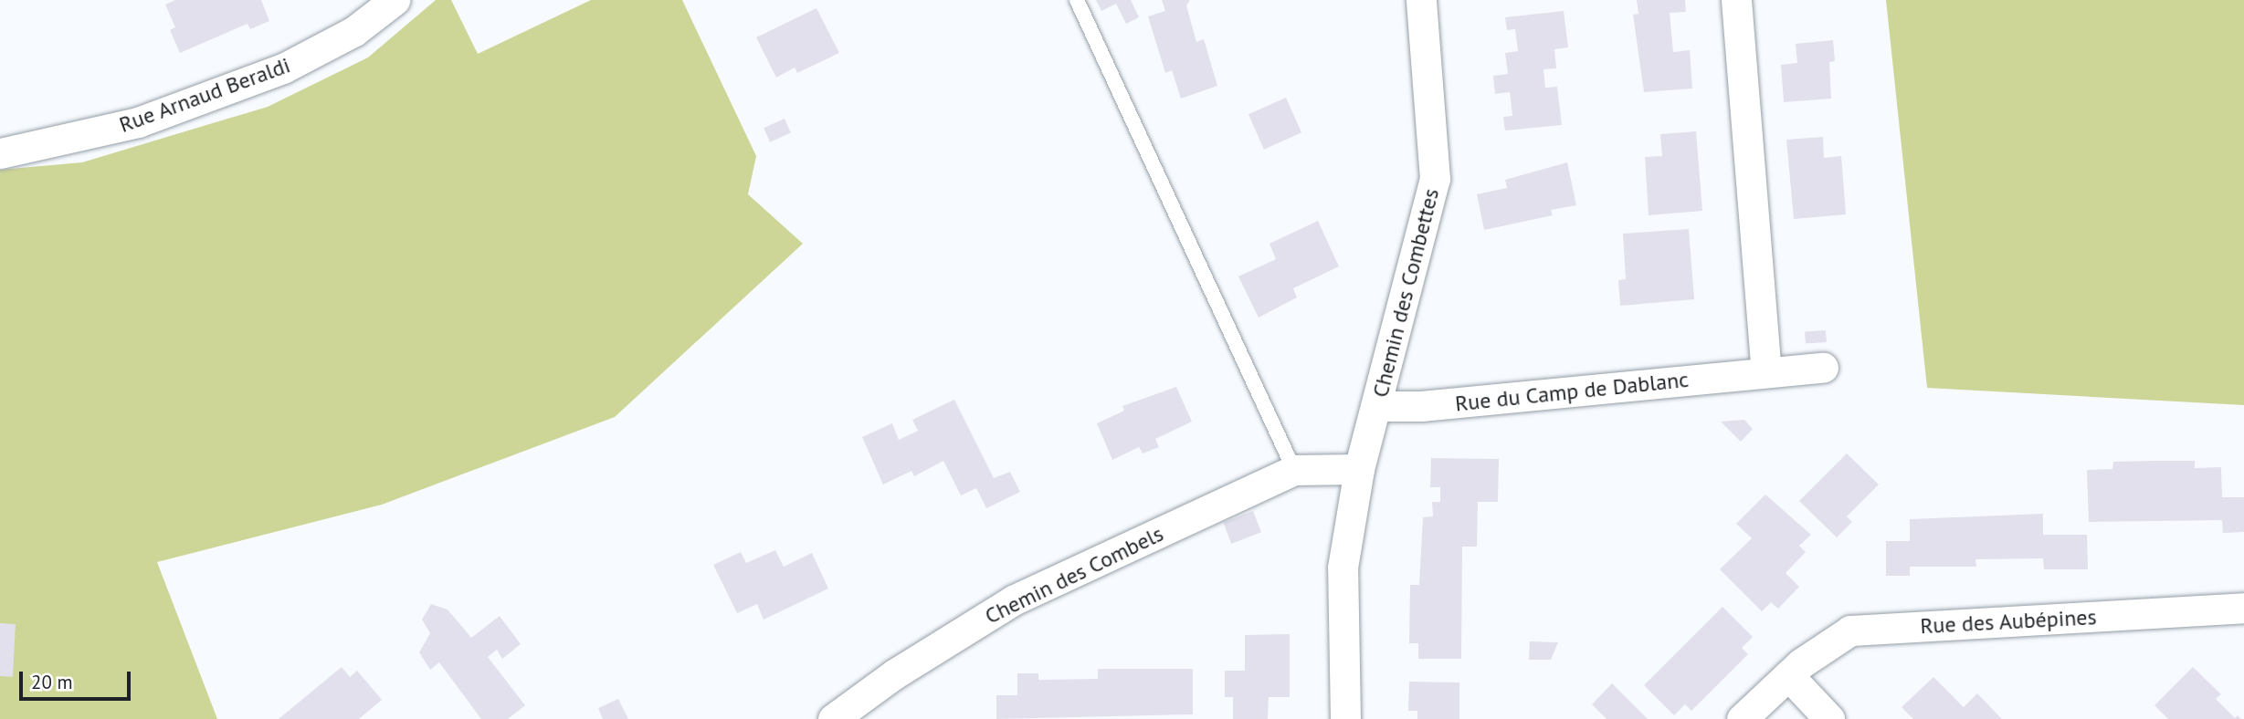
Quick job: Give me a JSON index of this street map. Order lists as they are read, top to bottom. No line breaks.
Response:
{"streets":{"street":["Rue Arnaud Beraldi","Chemin des Combettes","Rue du Camp de Dablanc","Chemin des Combels","Rue des Aubépines"]},"crossings":[["Chemin des Combettes","Rue du Camp de Dablanc"],["Chemin des Combettes","Chemin des Combels"]],"scale_bar":"20 m"}
